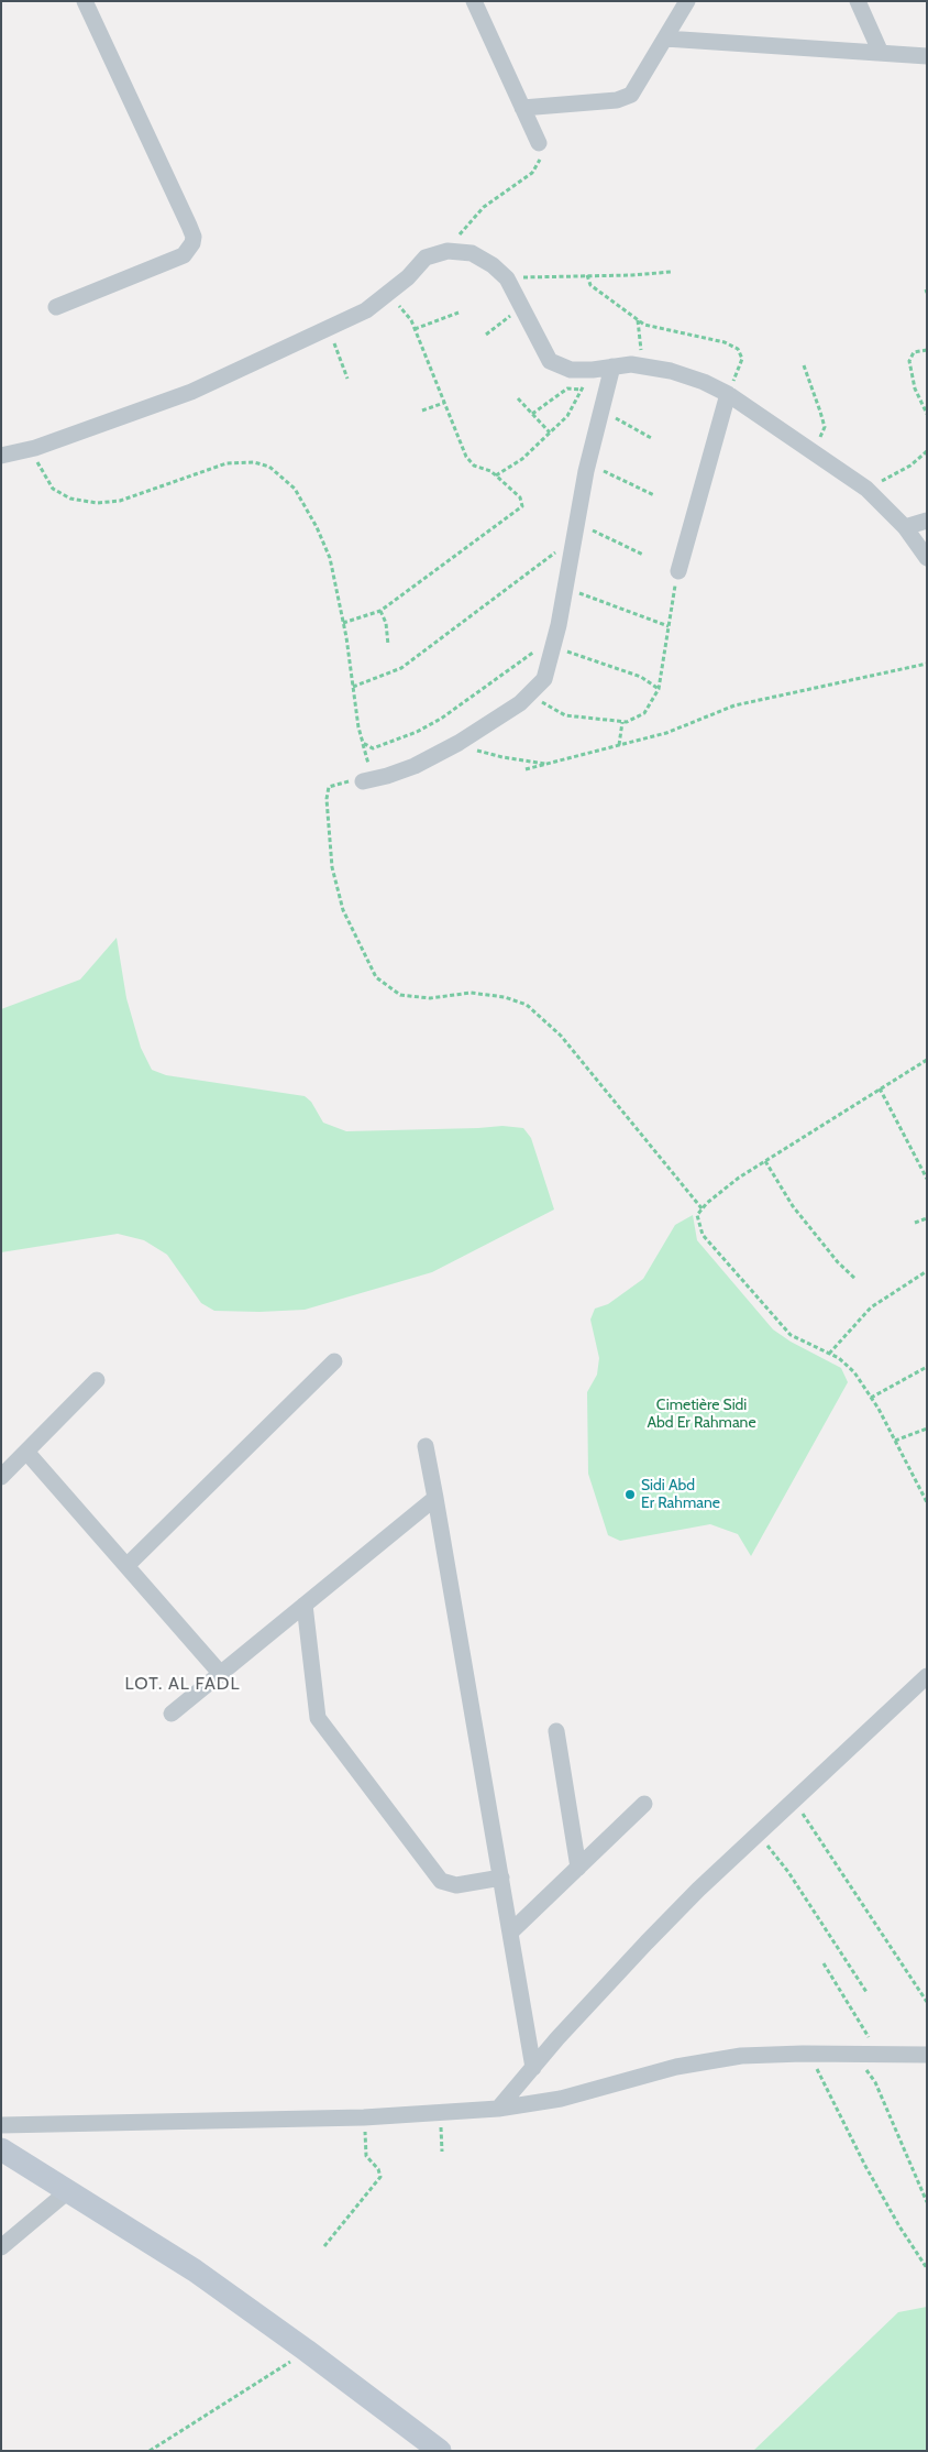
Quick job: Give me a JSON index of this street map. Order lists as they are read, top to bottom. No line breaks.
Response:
{"districts":["LOT. AL FADL"],"parks":["Cimetière Sidi Abd Er Rahmane"],"places":["Sidi Abd Er Rahmane"]}
